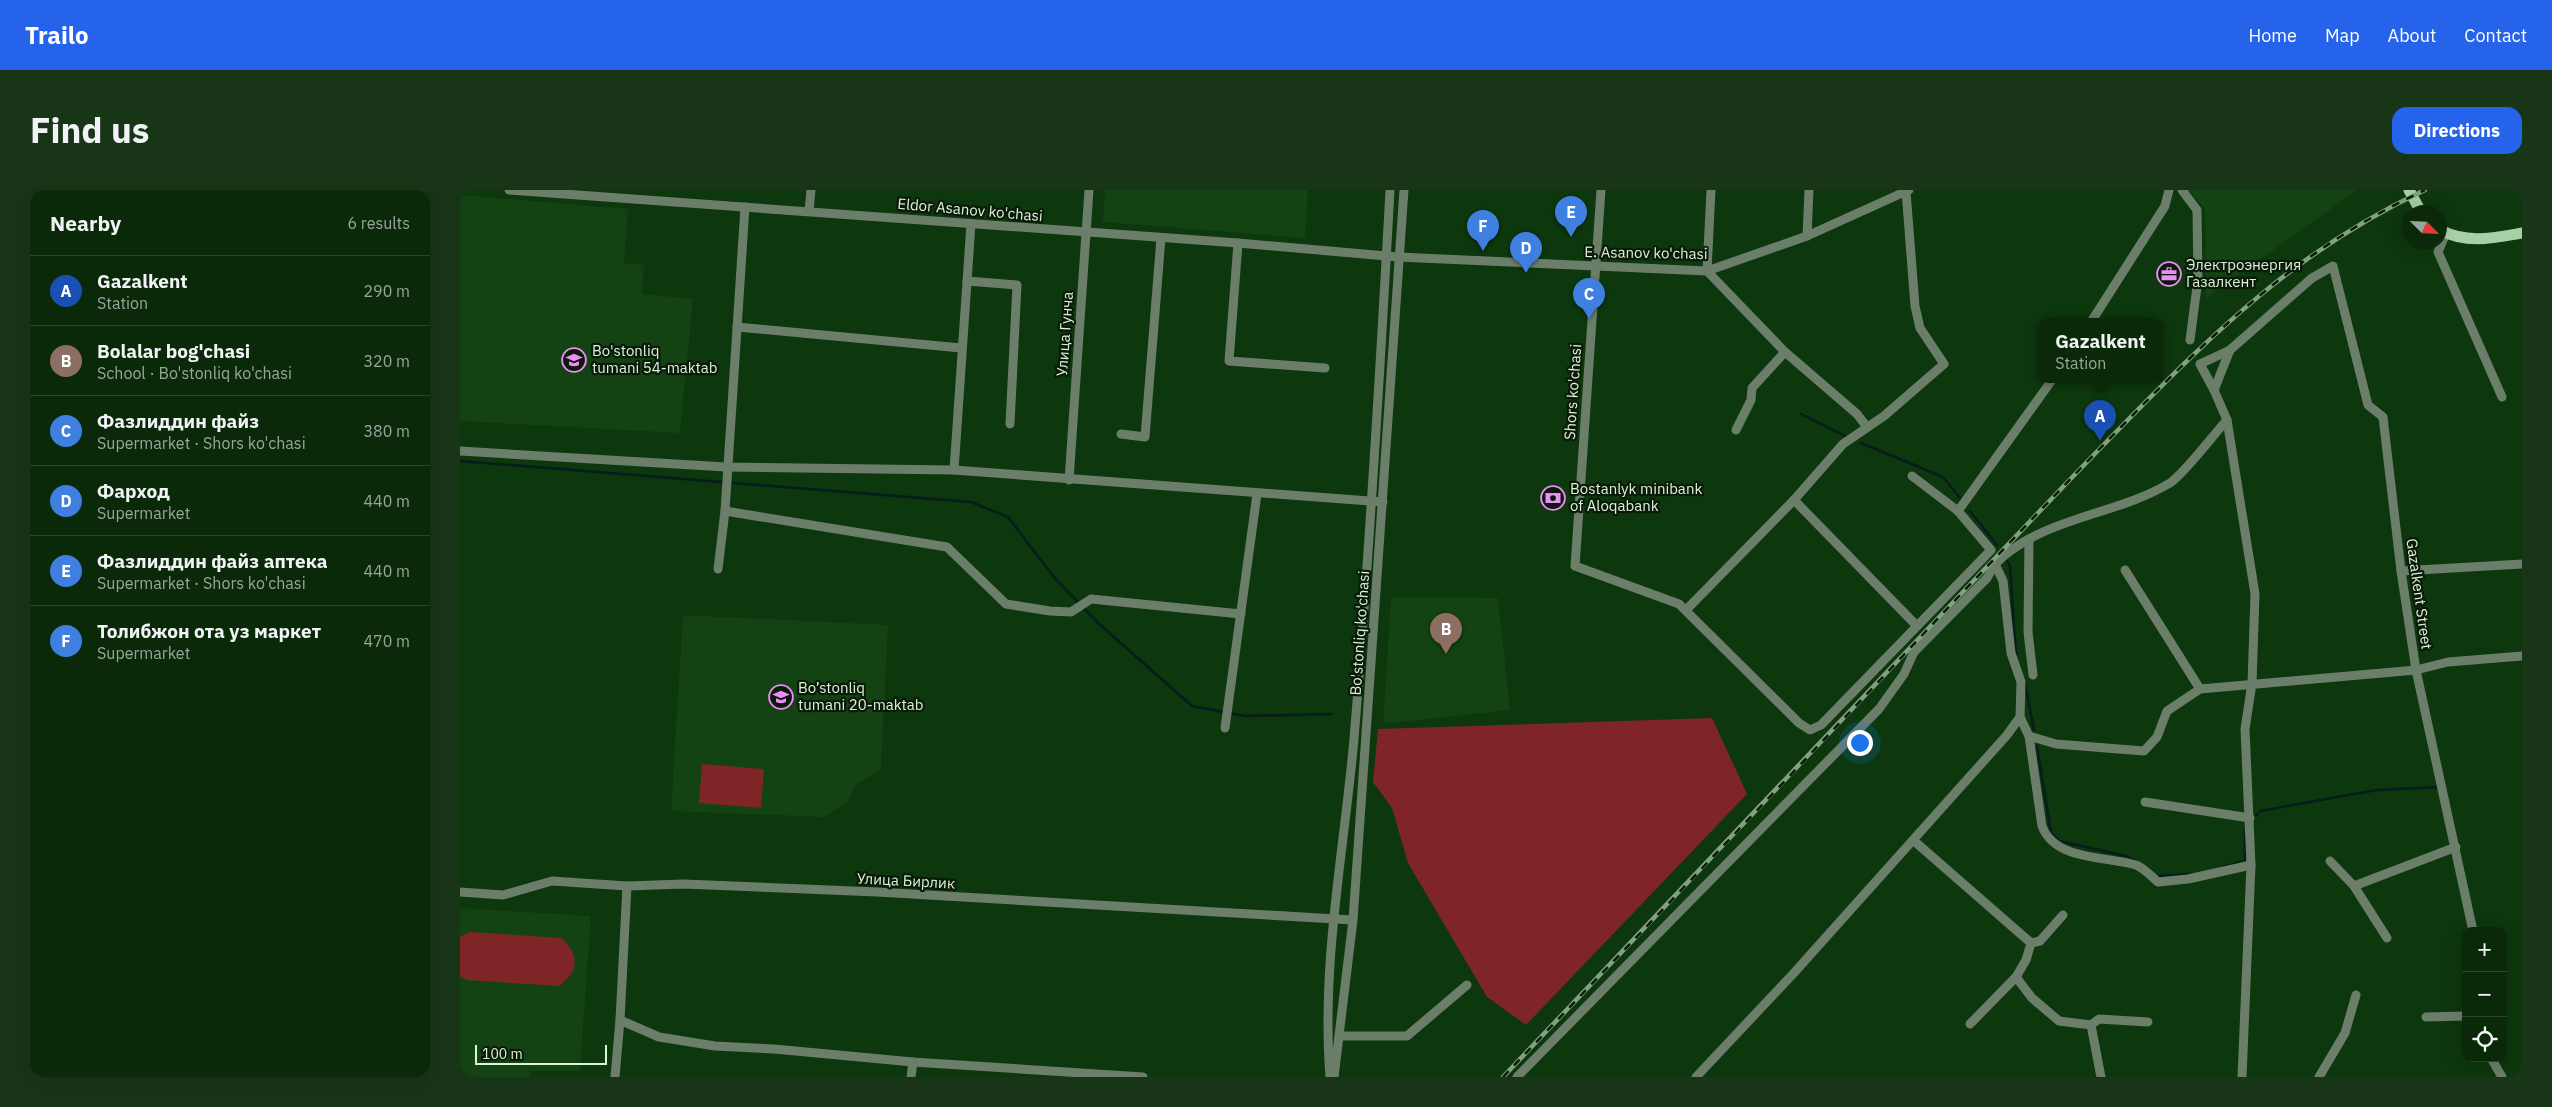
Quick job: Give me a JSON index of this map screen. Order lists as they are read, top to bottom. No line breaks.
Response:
{"streets":{"street":["Eldor Asanov ko'chasi","E. Asanov ko'chasi","Улица Гунча","Shors ko'chasi","Gazalkent Street","Bo'stonliq ko'chasi","Улица Бирлик"]},"crossings":[["Eldor Asanov ko'chasi","E. Asanov ko'chasi"],["Eldor Asanov ko'chasi","Улица Гунча"],["Eldor Asanov ko'chasi","Bo'stonliq ko'chasi"],["E. Asanov ko'chasi","Shors ko'chasi"],["E. Asanov ko'chasi","Bo'stonliq ko'chasi"],["Bo'stonliq ko'chasi","Улица Бирлик"]],"places":{"office":["Электроэнергия Газалкент"],"school or university":["Bo'stonliq tumani 54-maktab","Bo’stonliq tumani 20-maktab"],"bank":["Bostanlyk minibank of Aloqabank"]},"scale_bar":"100 m","north":"bottom right","page":{"header":"Trailo","nav":["Home","Map","About","Contact"],"title":"Find us","buttons":"Directions","heading":["Nearby","6 results"],"pins":["E","F","D","C","A","B"],"list":[{"mark":"A","name":"Gazalkent","note":"Station","value":"290 m"},{"mark":"B","name":"Bolalar bog'chasi","note":"School · Bo'stonliq ko'chasi","value":"320 m"},{"mark":"C","name":"Фазлиддин файз","note":"Supermarket · Shors ko'chasi","value":"380 m"},{"mark":"D","name":"Фарход","note":"Supermarket","value":"440 m"},{"mark":"E","name":"Фазлиддин файз аптека","note":"Supermarket · Shors ko'chasi","value":"440 m"},{"mark":"F","name":"Толибжон ота уз маркет","note":"Supermarket","value":"470 m"}],"popup":["Gazalkent","Station"],"map_buttons":["+","−"],"scale":"100 m"}}
